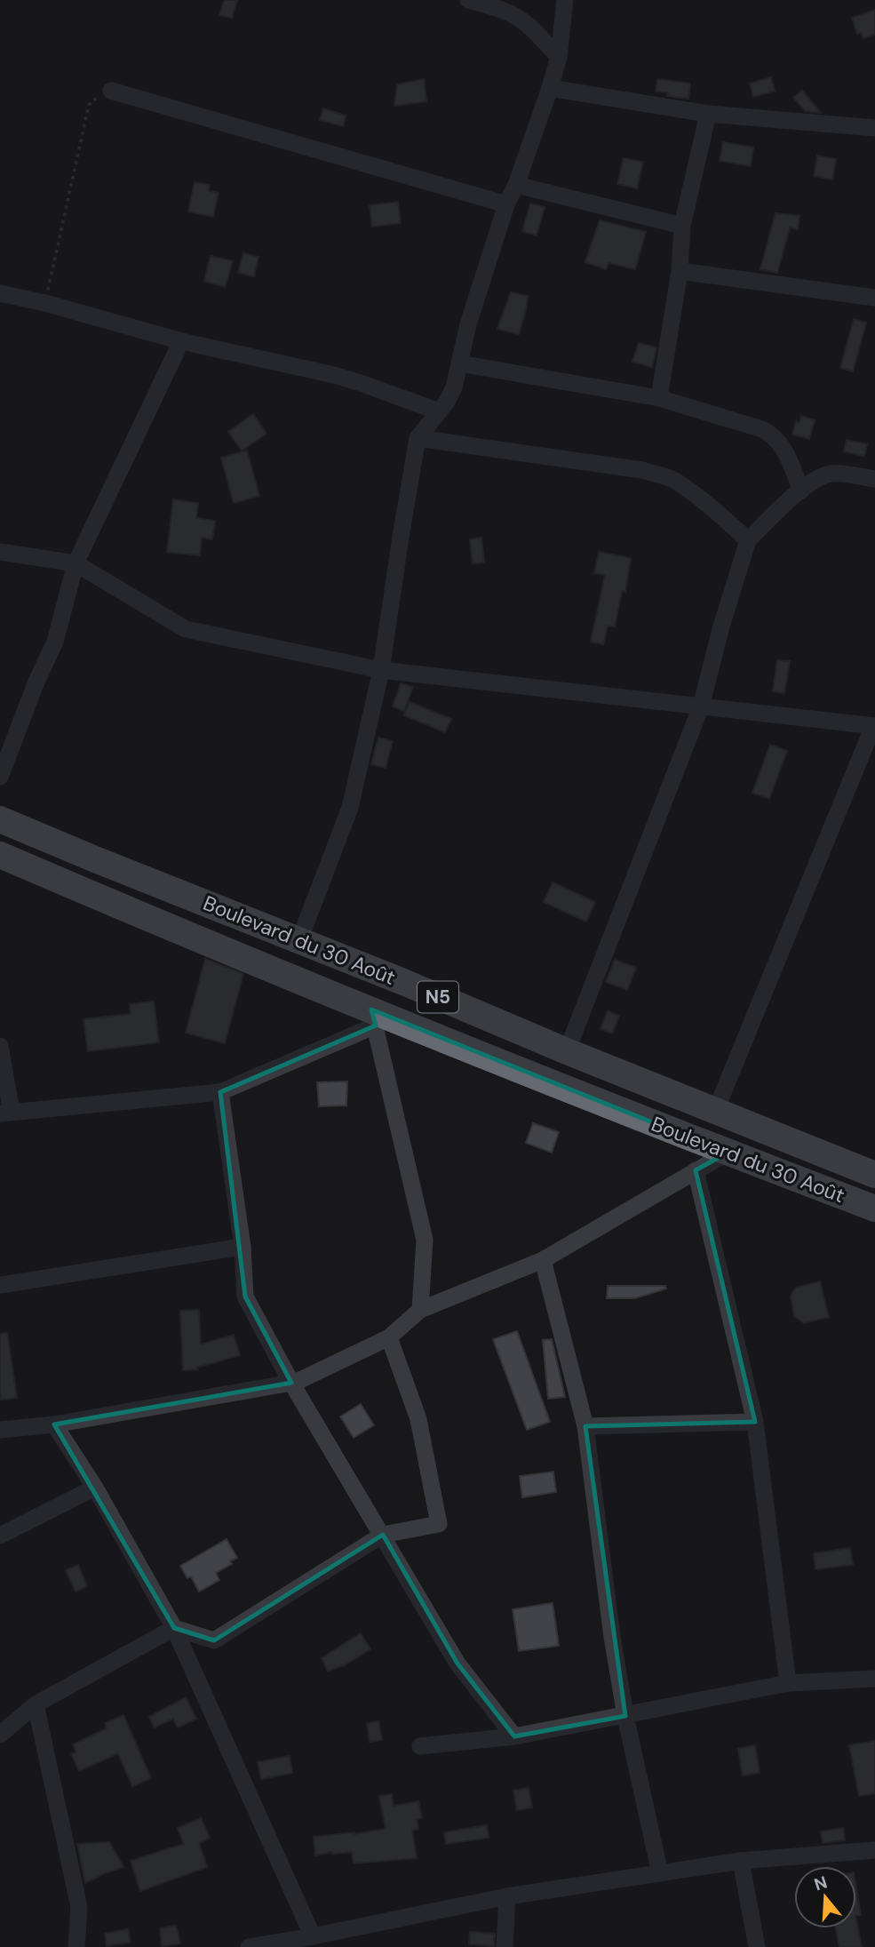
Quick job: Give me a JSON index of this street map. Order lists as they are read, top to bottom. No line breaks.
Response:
{"streets":{"highway":["Boulevard du 30 Août","N5"]},"north":"top"}
